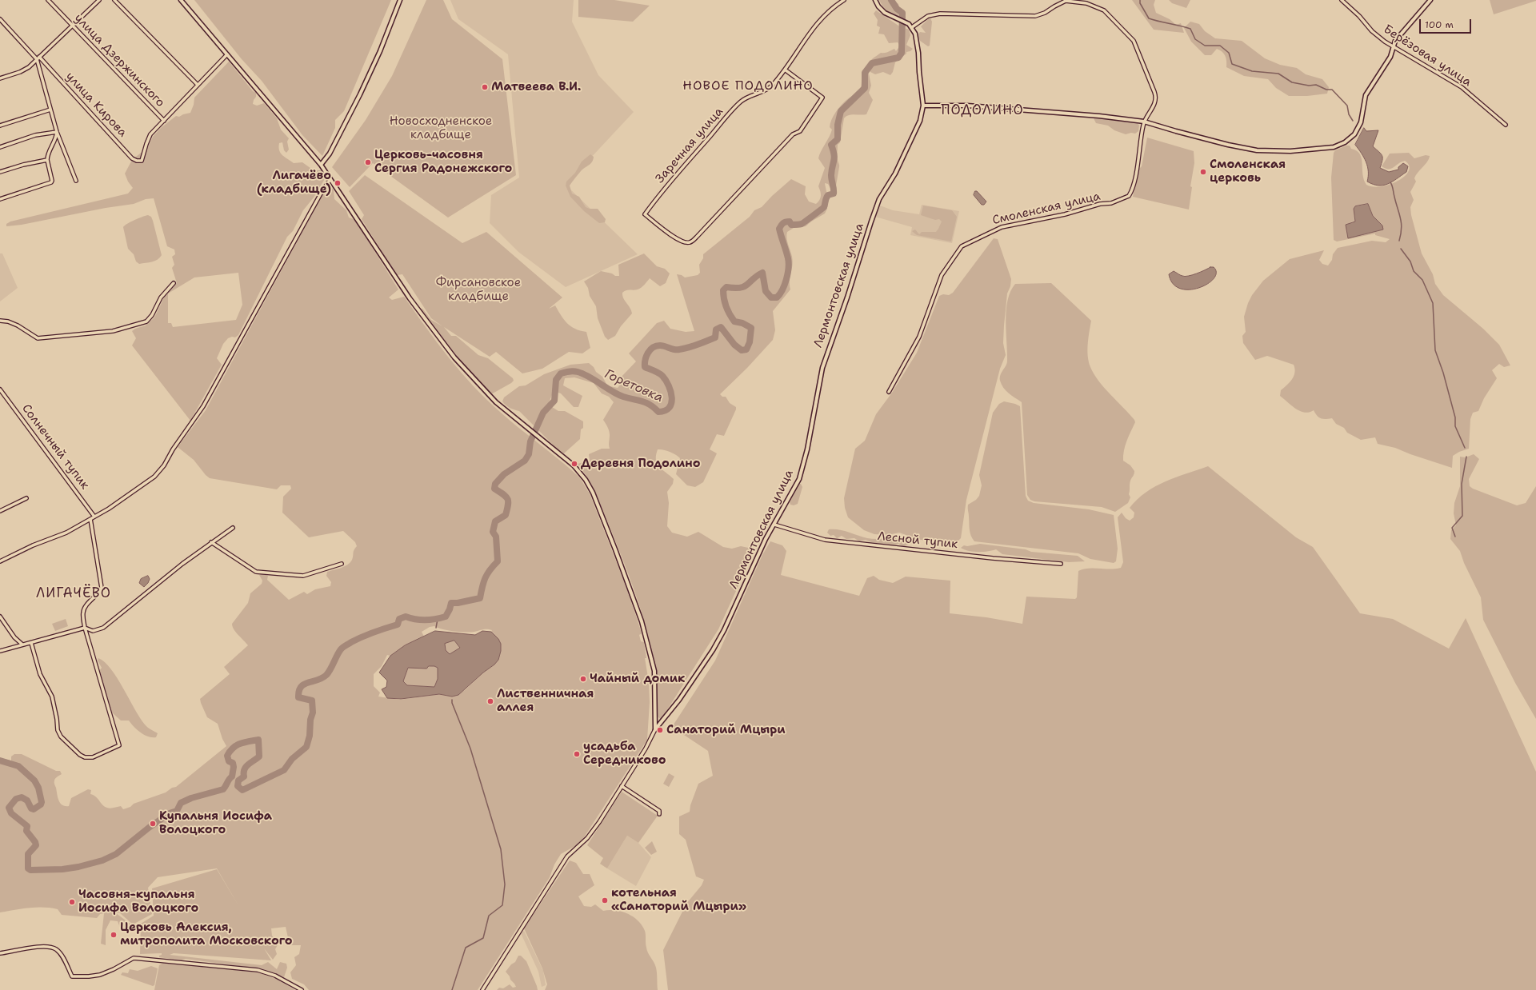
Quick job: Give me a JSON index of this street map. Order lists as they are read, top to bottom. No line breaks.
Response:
{"streets":{"street":["Берёзовая улица","улица Дзержинского","улица Кирова","Заречная улица","Смоленская улица","Лермонтовская улица","Солнечный тупик","Лесной тупик"]},"crossings":[["улица Дзержинского","улица Кирова"],["Лермонтовская улица","Лесной тупик"]],"districts":["НОВОЕ ПОДОЛИНО","ПОДОЛИНО","ЛИГАЧЁВО"],"water":["Горетовка"],"parks":["Новосходненское кладбище","Фирсановское кладбище"],"places":["Матвеева В.И.","Церковь-часовня Сергия Радонежского","Смоленская церковь","Лигачёво (кладбище)","Деревня Подолино","Чайный домик","Лиственничная аллея","Санаторий Мцыри","усадьба Середниково","Купальня Иосифа Волоцкого","котельная «Санаторий Мцыри»","Часовня-купальня Иосифа Волоцкого","Церковь Алексия, митрополита Московского"],"scale_bar":"100 m"}
